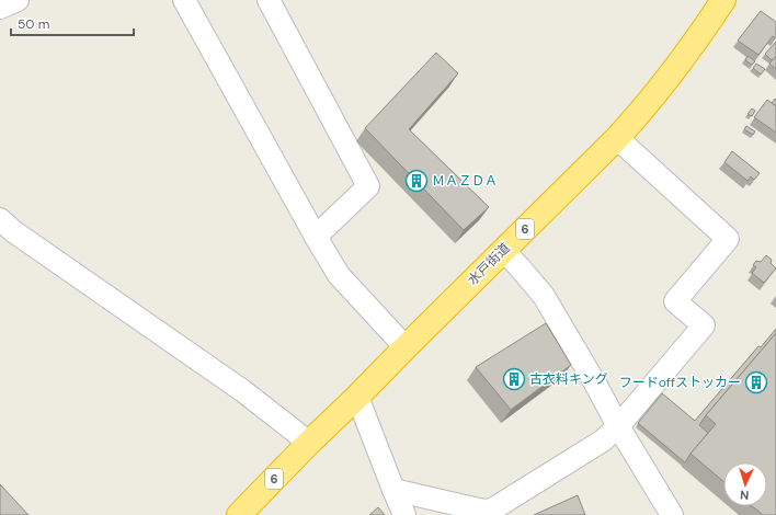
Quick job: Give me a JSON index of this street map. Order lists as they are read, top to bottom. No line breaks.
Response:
{"streets":{"highway":["6","水戸街道"]},"places":{"building":["ＭＡＺＤＡ","古衣料キング","フードoffストッカー"]},"scale_bar":"50 m","north":"bottom"}
